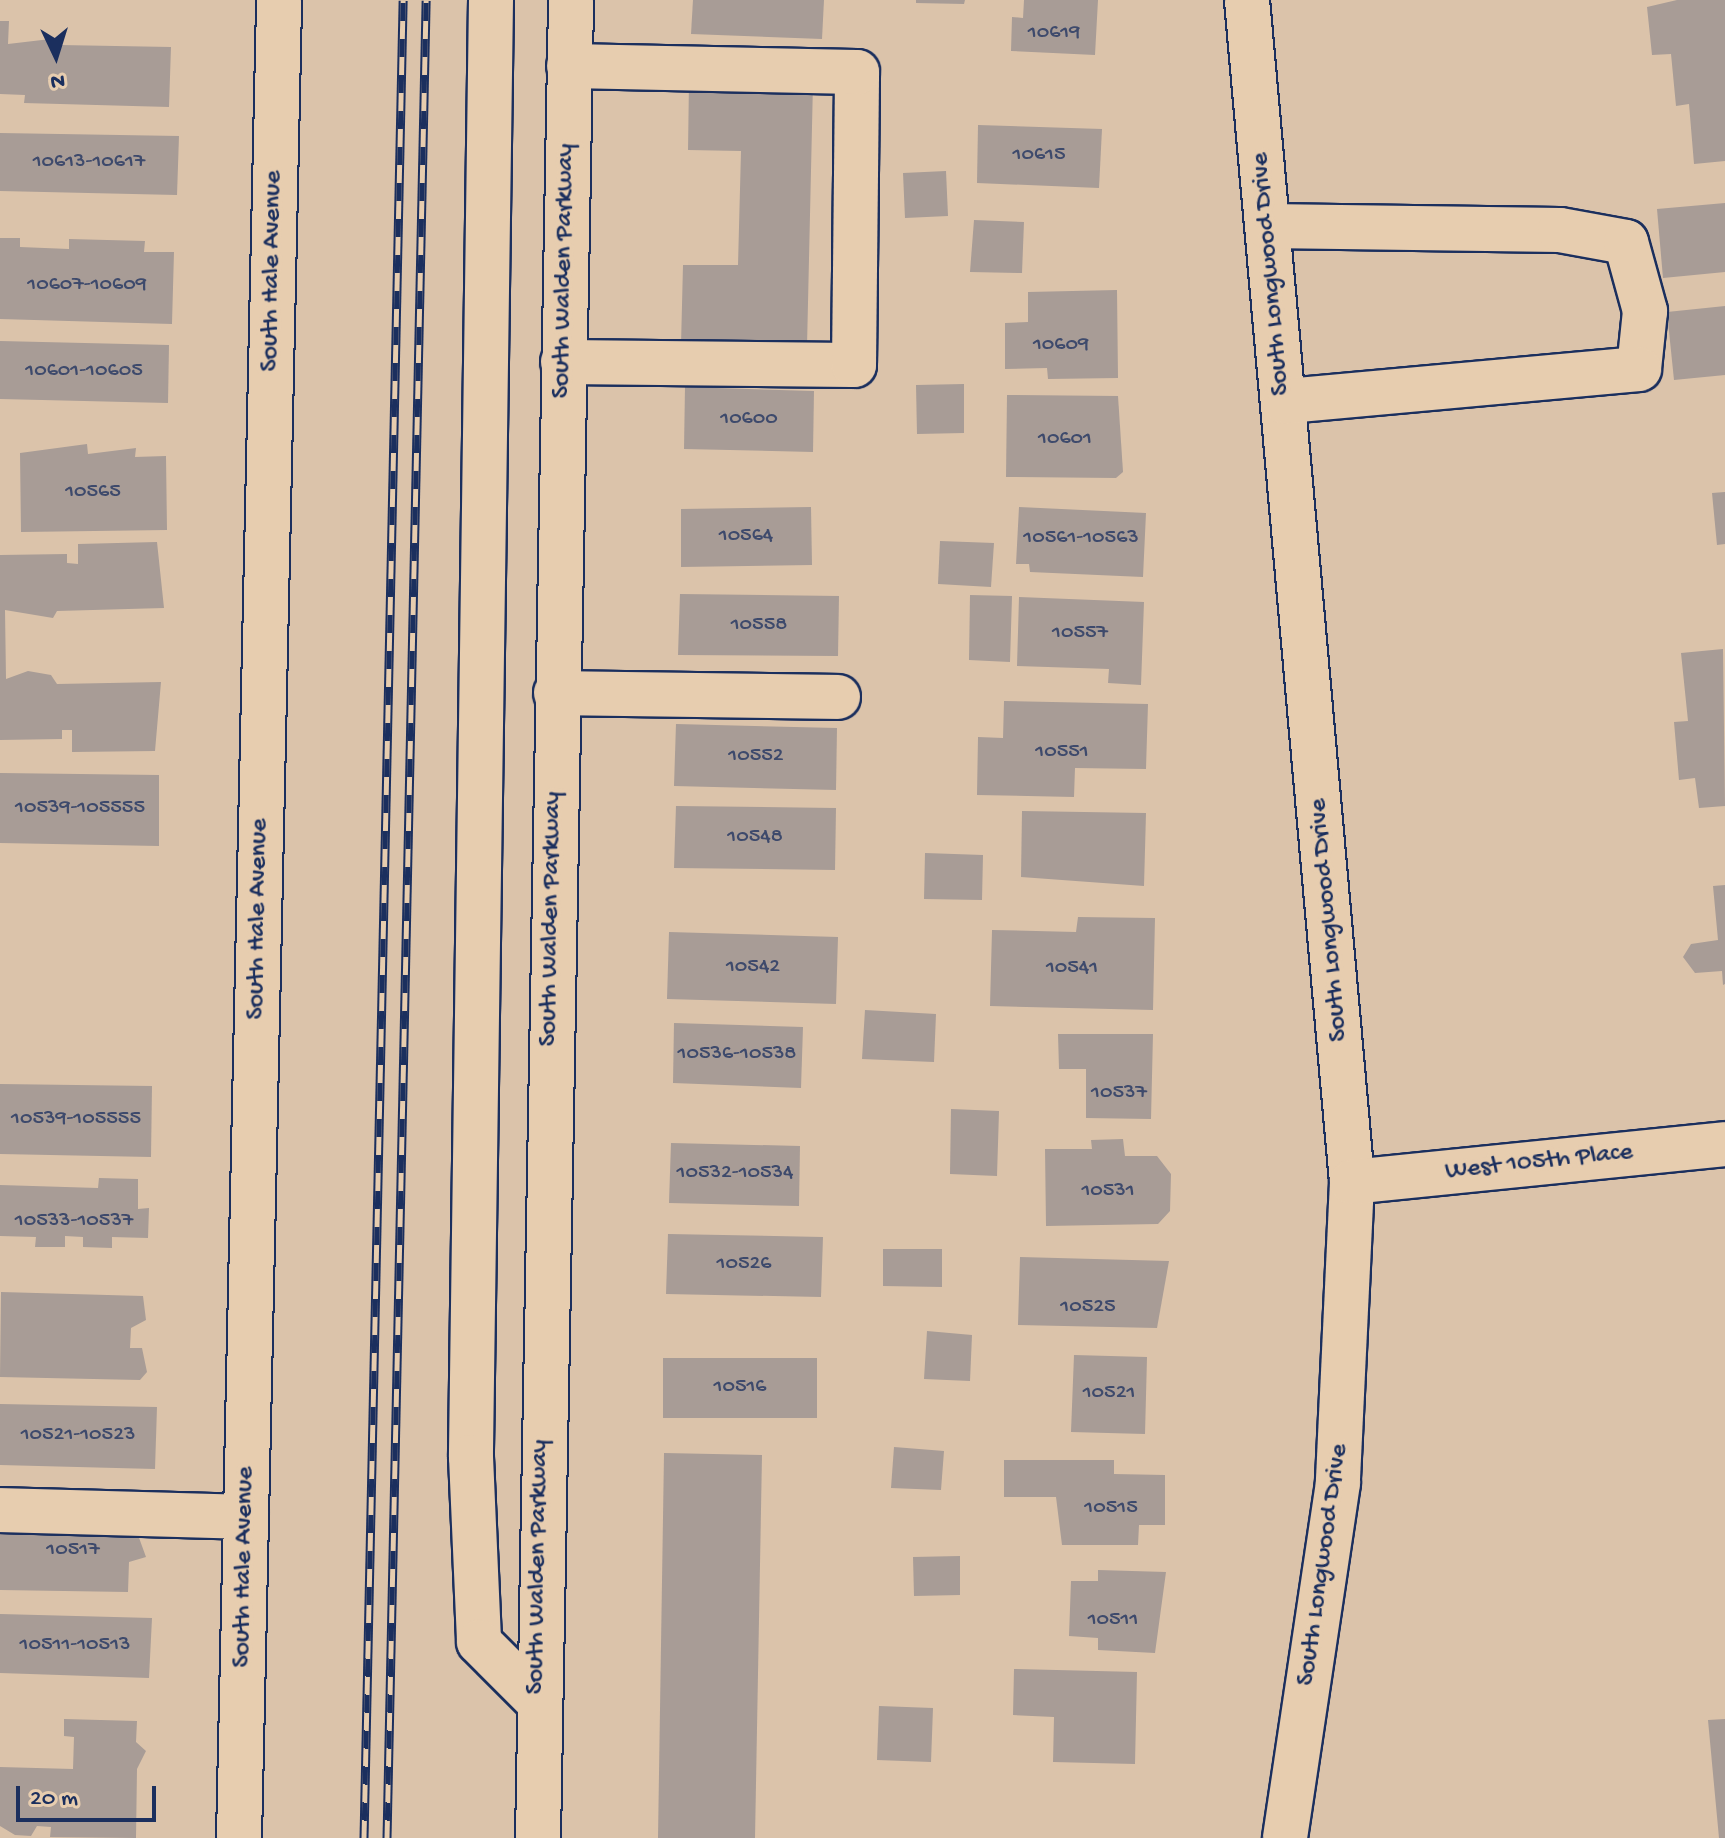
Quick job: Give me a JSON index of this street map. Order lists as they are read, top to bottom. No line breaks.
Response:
{"streets":{"street":["South Hale Avenue","South Walden Parkway","South Longwood Drive","West 105th Place"]},"crossings":[["South Longwood Drive","West 105th Place"]],"house_numbers":["10619","10615","10613-10617","10607-10609","10609","10601-10605","10600","10601","10565","10564","10561-10563","10558","10557","10551","10552","10539-105555","10548","10542","10541","10536-10538","10537","10539-105555","10532-10534","10531","10533-10537","10526","10525","10516","10521","10521-10523","10515","10517","10511","10511-10513"],"scale_bar":"20 m","north":"bottom"}
